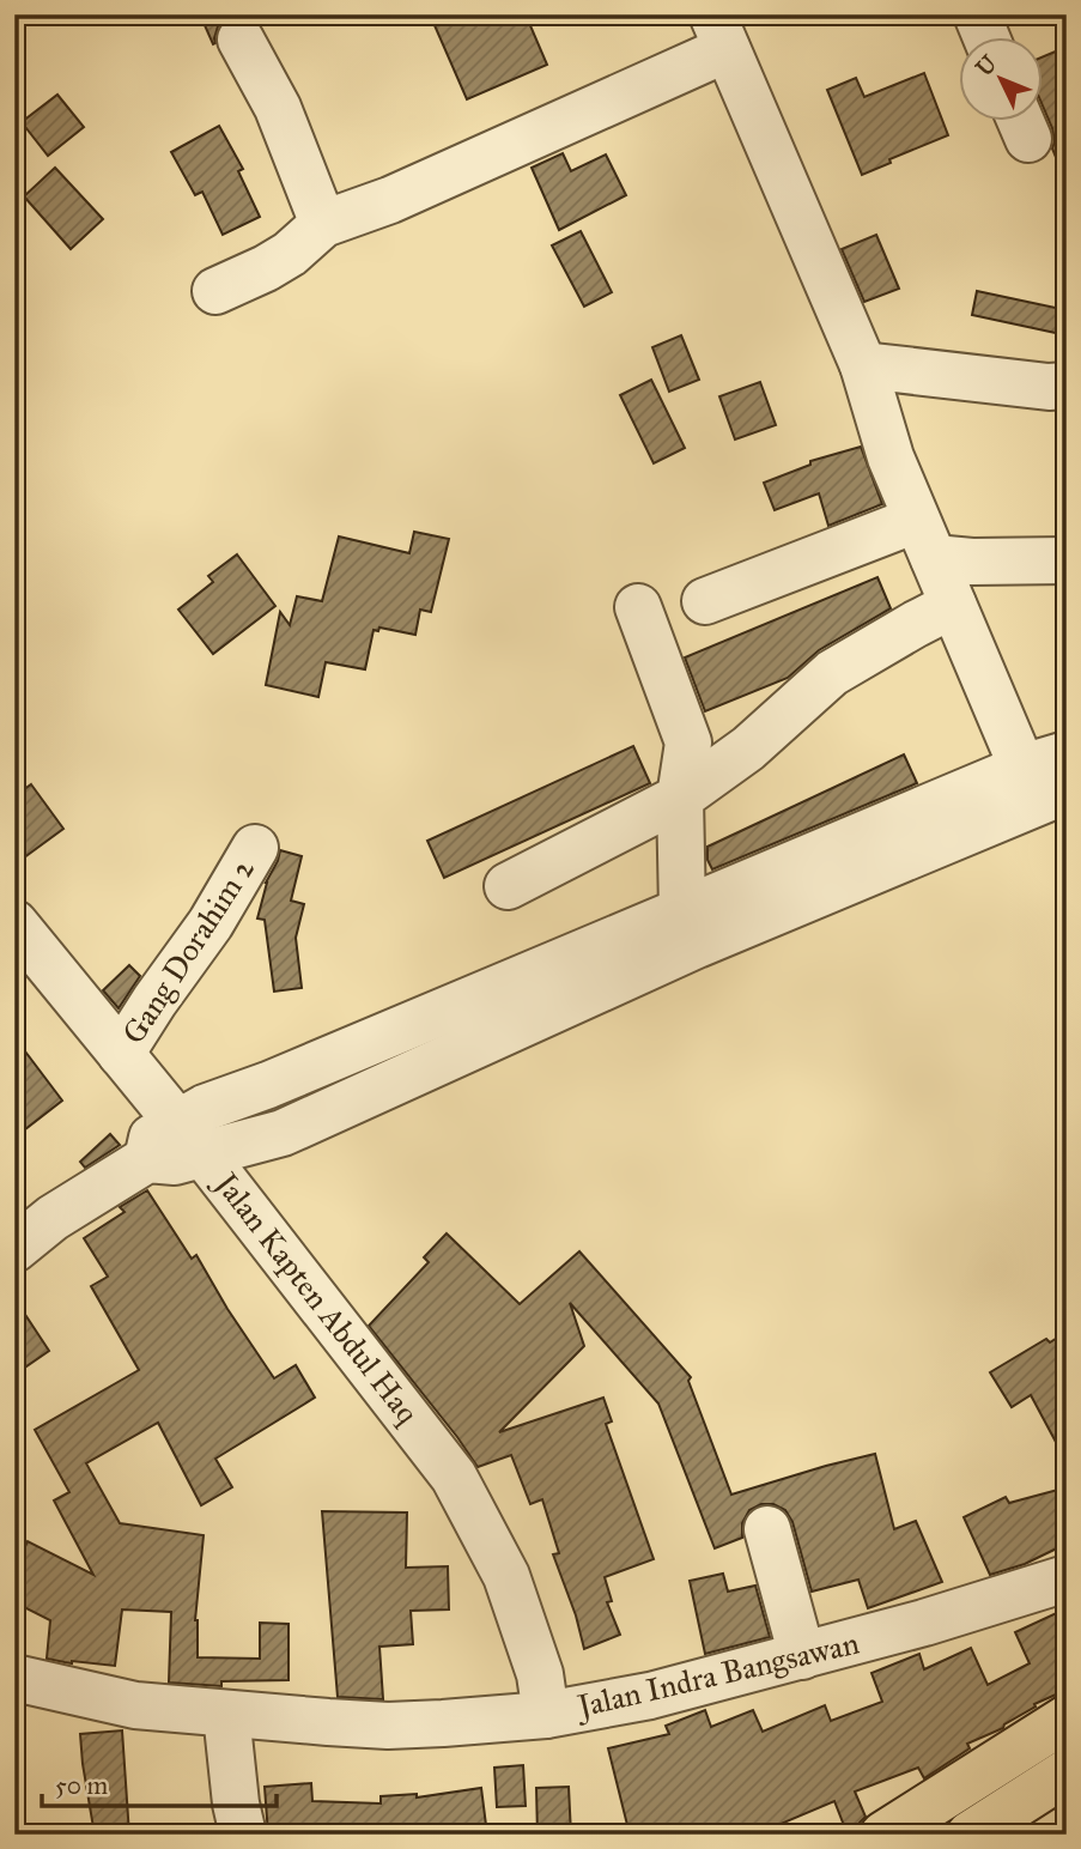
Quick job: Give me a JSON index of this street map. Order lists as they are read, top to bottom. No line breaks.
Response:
{"streets":{"street":["Gang Dorahim 2","Jalan Kapten Abdul Haq","Jalan Indra Bangsawan"]},"crossings":[["Gang Dorahim 2","Jalan Kapten Abdul Haq"],["Jalan Kapten Abdul Haq","Jalan Indra Bangsawan"]],"scale_bar":"50 m","north":"top left"}
